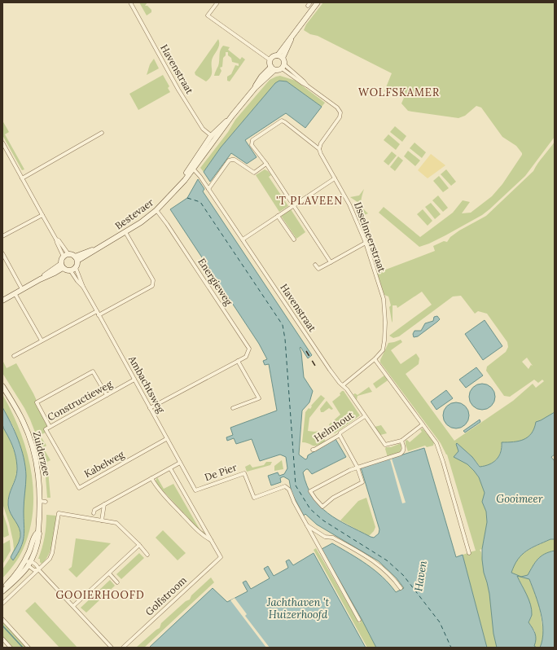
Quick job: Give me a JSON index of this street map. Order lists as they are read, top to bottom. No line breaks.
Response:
{"streets":{"street":["Havenstraat","Bestevaer","IJsselmeerstraat","Energieweg","Ambachtsweg","Constructieweg","Helmhout","Zuiderzee","Kabelweg","De Pier","Golfstroom"]},"crossings":[["Havenstraat","Bestevaer"],["Havenstraat","IJsselmeerstraat"],["Havenstraat","Helmhout"],["Bestevaer","Energieweg"],["Bestevaer","Ambachtsweg"],["Energieweg","Ambachtsweg"],["Ambachtsweg","Constructieweg"],["Ambachtsweg","Kabelweg"],["Ambachtsweg","De Pier"],["Constructieweg","Kabelweg"]],"districts":["WOLFSKAMER","'T PLAVEEN","GOOIERHOOFD"],"water":["Gooimeer","Haven","Jachthaven 't Huizerhoofd"]}
